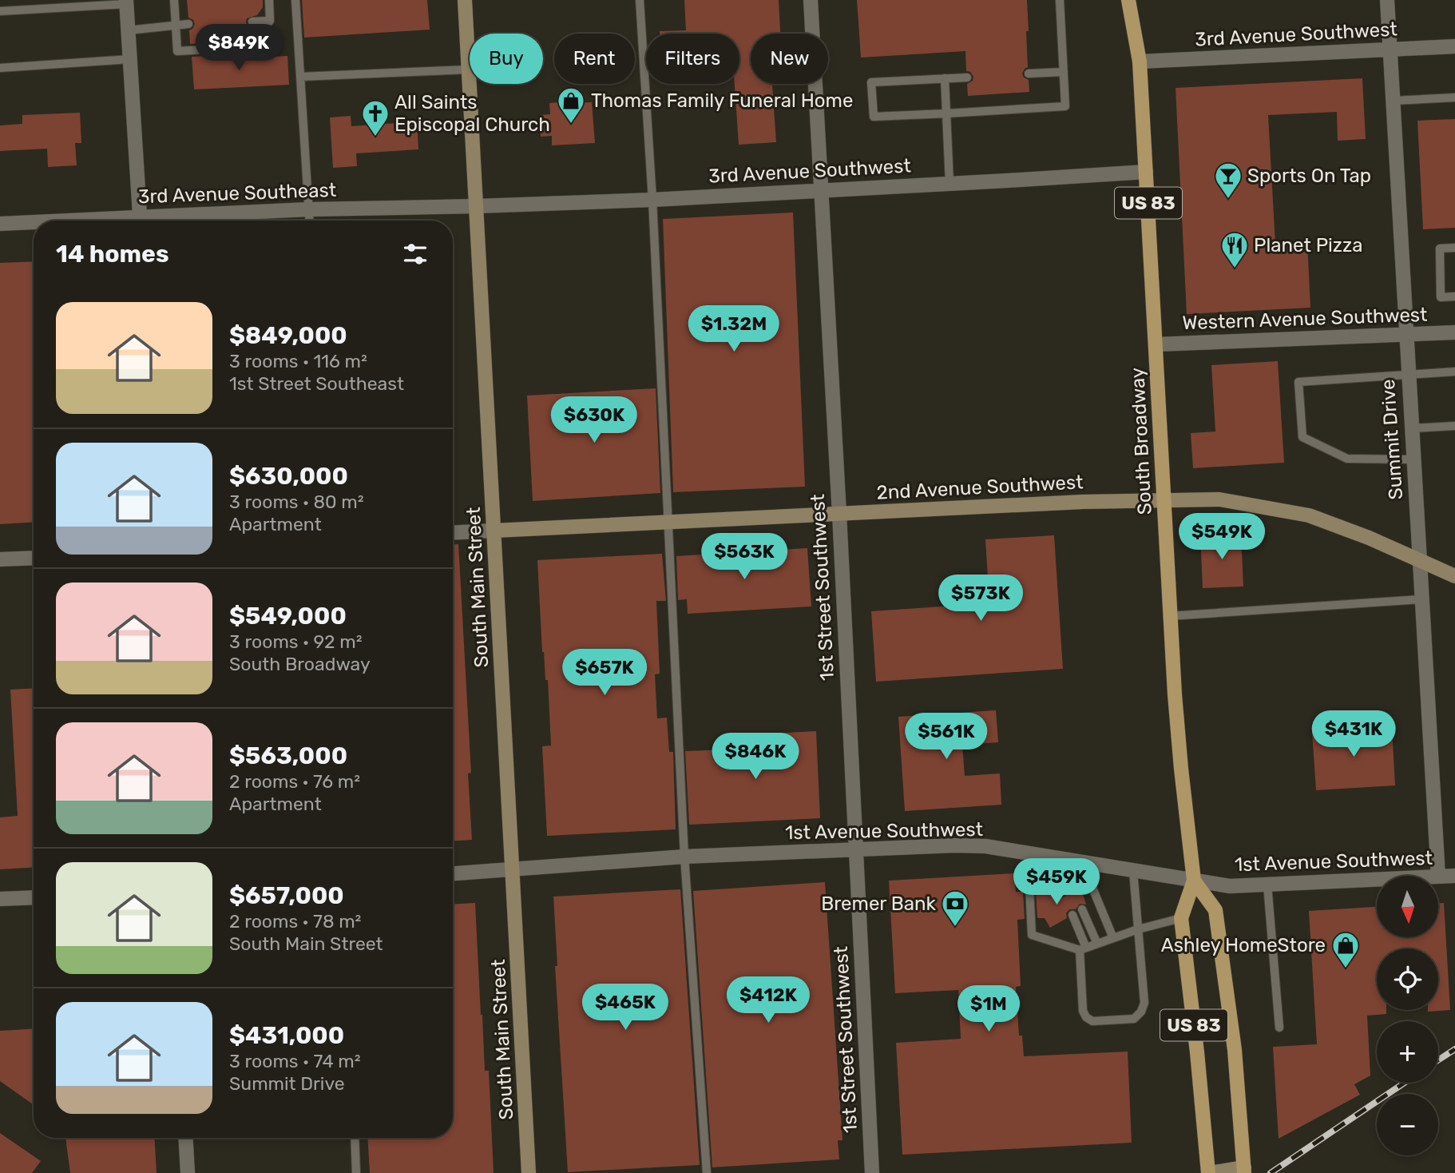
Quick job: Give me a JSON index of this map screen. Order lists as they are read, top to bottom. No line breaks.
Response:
{"streets":{"main road":["US 83","South Broadway"],"street":["3rd Avenue Southwest","3rd Avenue Southeast","Western Avenue Southwest","Summit Drive","2nd Avenue Southwest","South Main Street","1st Street Southwest","1st Avenue Southwest"]},"crossings":[["3rd Avenue Southwest","3rd Avenue Southeast"],["3rd Avenue Southwest","Summit Drive"],["3rd Avenue Southwest","South Broadway"],["3rd Avenue Southwest","South Main Street"],["3rd Avenue Southwest","1st Street Southwest"],["3rd Avenue Southeast","South Main Street"],["Western Avenue Southwest","Summit Drive"],["Western Avenue Southwest","South Broadway"],["Summit Drive","2nd Avenue Southwest"],["South Broadway","2nd Avenue Southwest"],["South Broadway","1st Avenue Southwest"],["2nd Avenue Southwest","South Main Street"],["2nd Avenue Southwest","1st Street Southwest"],["South Main Street","1st Avenue Southwest"],["1st Street Southwest","1st Avenue Southwest"]],"places":{"shop":["Thomas Family Funeral Home","Ashley HomeStore"],"church":["All Saints Episcopal Church"],"bar":["Sports On Tap"],"restaurant":["Planet Pizza"],"bank":["Bremer Bank"]},"north":"bottom","page":{"price":["$849K","$1.32M","$630K","$549K","$563K","$573K","$657K","$431K","$561K","$846K","$459K","$412K","$465K","$1M"],"chip":["Buy","Rent","Filters","New"],"heading":"14 homes","list":[{"name":"$849,000","note":"3 rooms · 116 m² · 1st Street Southeast"},{"name":"$630,000","note":"3 rooms · 80 m² · Apartment"},{"name":"$549,000","note":"3 rooms · 92 m² · South Broadway"},{"name":"$563,000","note":"2 rooms · 76 m² · Apartment"},{"name":"$657,000","note":"2 rooms · 78 m² · South Main Street"},{"name":"$431,000","note":"3 rooms · 74 m² · Summit Drive"}],"map_buttons":["+","−"]}}
